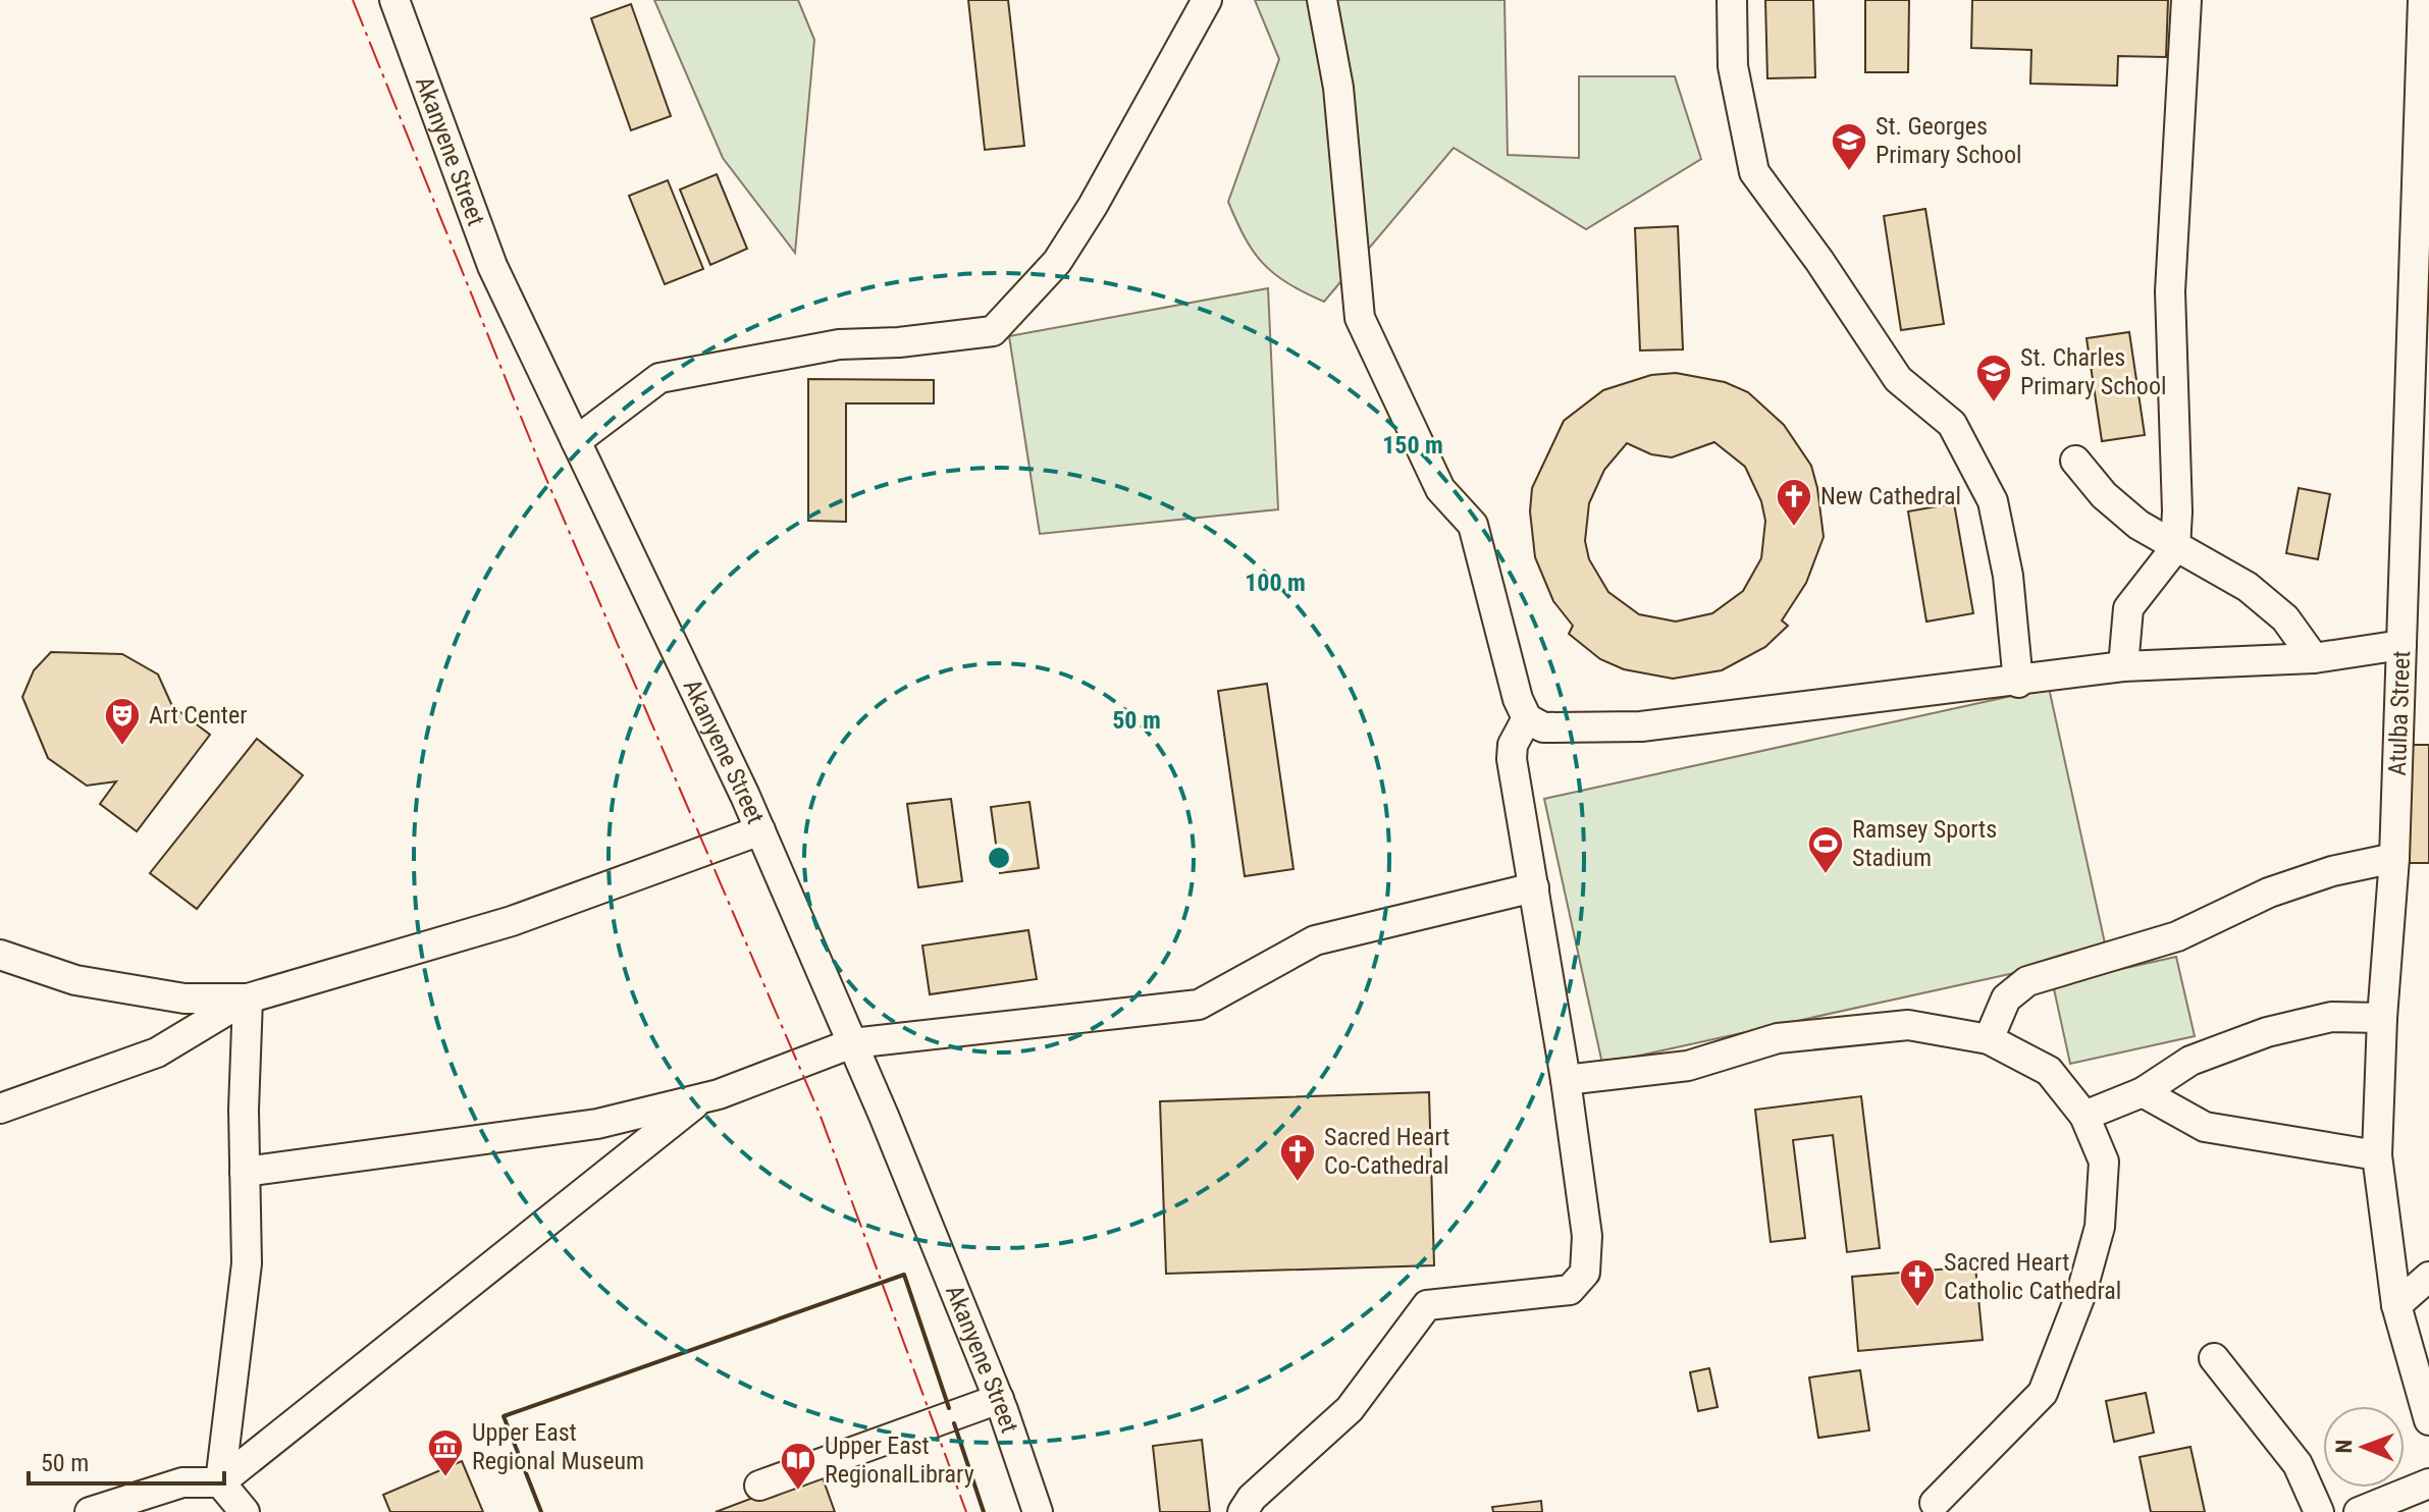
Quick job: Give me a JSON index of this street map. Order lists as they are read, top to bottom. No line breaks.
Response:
{"streets":{"street":["Akanyene Street","Atulba Street"]},"places":{"school or university":["St. Georges Primary School","St. Charles Primary School"],"church":["New Cathedral","Sacred Heart Co-Cathedral","Sacred Heart Catholic Cathedral"],"theatre":["Art Center"],"sports":["Ramsey Sports Stadium"],"museum":["Upper East Regional Museum"],"library":["Upper East RegionalLibrary"]},"scale_bar":"50 m","north":"left","rings":["150 m","100 m","50 m"]}
